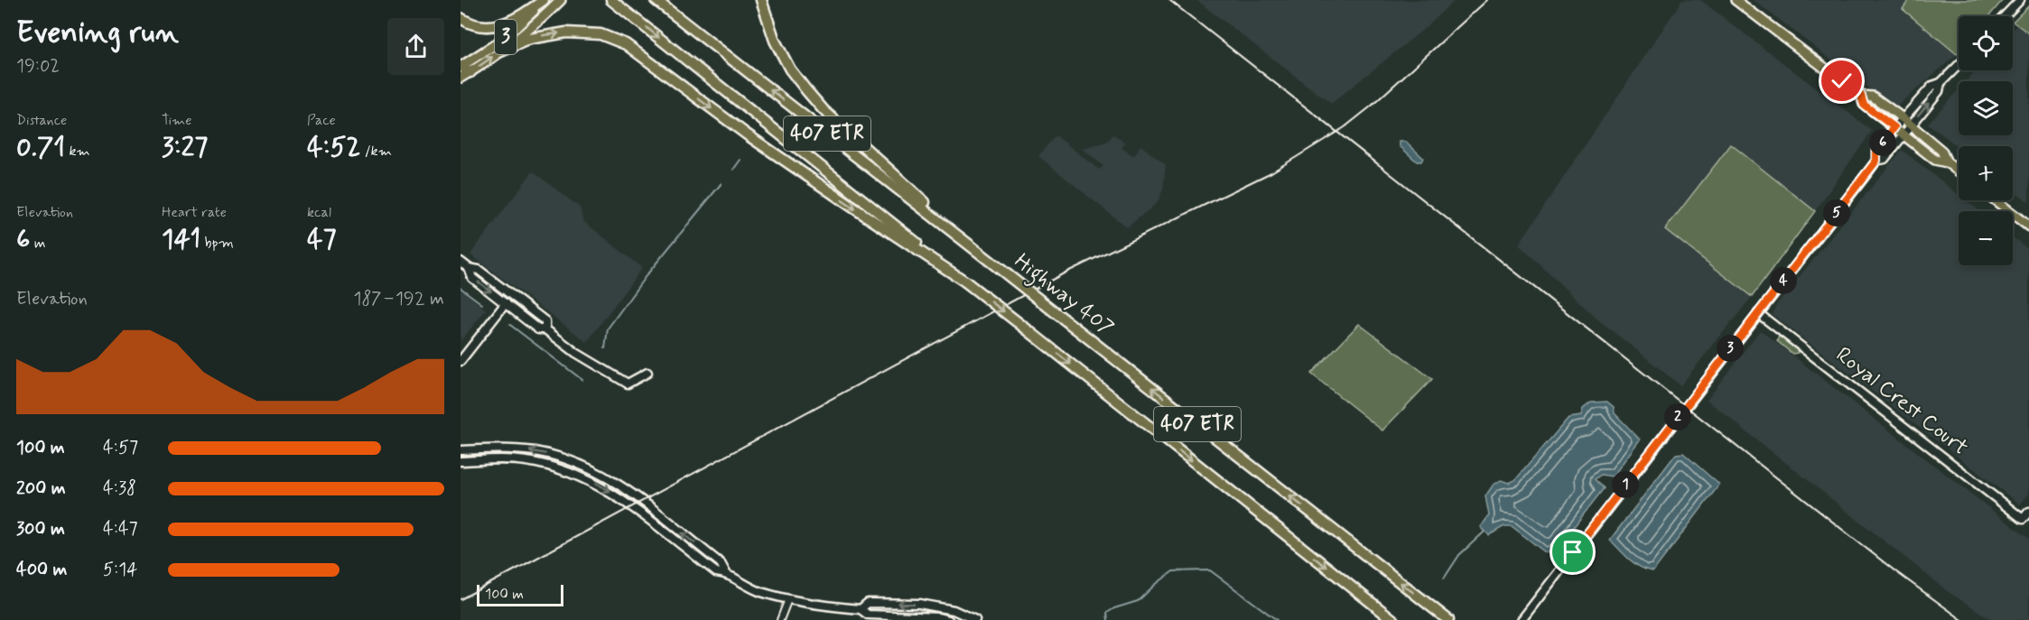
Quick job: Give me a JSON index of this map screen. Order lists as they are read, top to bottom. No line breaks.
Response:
{"streets":{"highway":["407 ETR","Highway 407"],"main road":["3","Royal Crest Court"]},"scale_bar":"100 m","page":{"heading":["Evening run","19:02"],"map_buttons":["+","−"],"stats":[["Distance","0.71 km"],["Time","3:27"],["Pace","4:52 /km"],["Elevation","6 m"],["Heart rate","141 bpm"],["kcal","47"]],"pins":["6","5","4","3","2","1"],"chart":["Elevation","187–192 m"],"list":[{"name":"100 m","note":"4:57"},{"name":"200 m","note":"4:38"},{"name":"300 m","note":"4:47"},{"name":"400 m","note":"5:14"}],"scale":"100 m"}}
